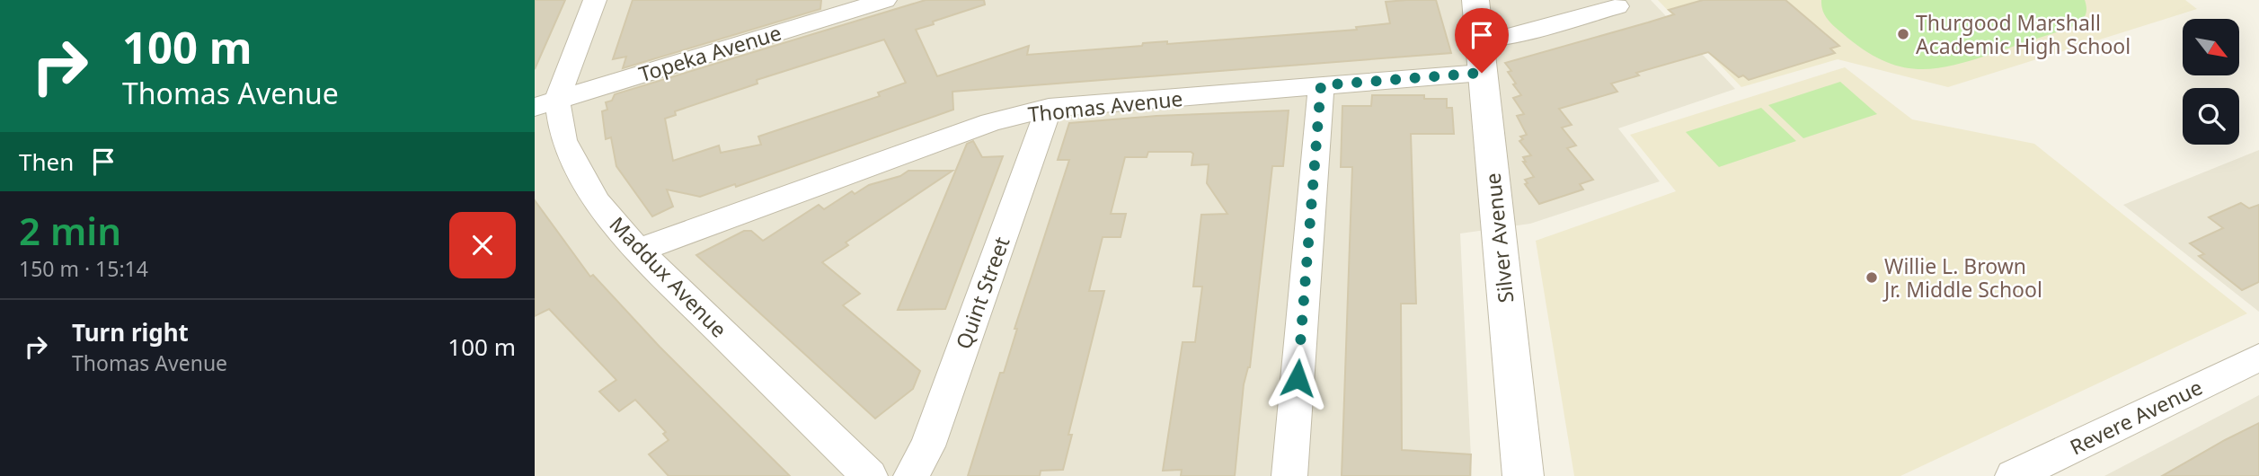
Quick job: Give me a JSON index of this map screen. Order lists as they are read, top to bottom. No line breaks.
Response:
{"streets":{"street":["Topeka Avenue","Thomas Avenue","Silver Avenue","Maddux Avenue","Quint Street","Revere Avenue"]},"crossings":[["Topeka Avenue","Maddux Avenue"],["Thomas Avenue","Silver Avenue"],["Thomas Avenue","Maddux Avenue"],["Thomas Avenue","Quint Street"]],"places":["Thurgood Marshall Academic High School","Willie L. Brown Jr. Middle School"],"north":"bottom right","page":{"turn":["100 m","Thomas Avenue"],"then":"Then","heading":["2 min","150 m · 15:14"],"list":[{"name":"Turn right","note":"Thomas Avenue","value":"100 m"}]}}
